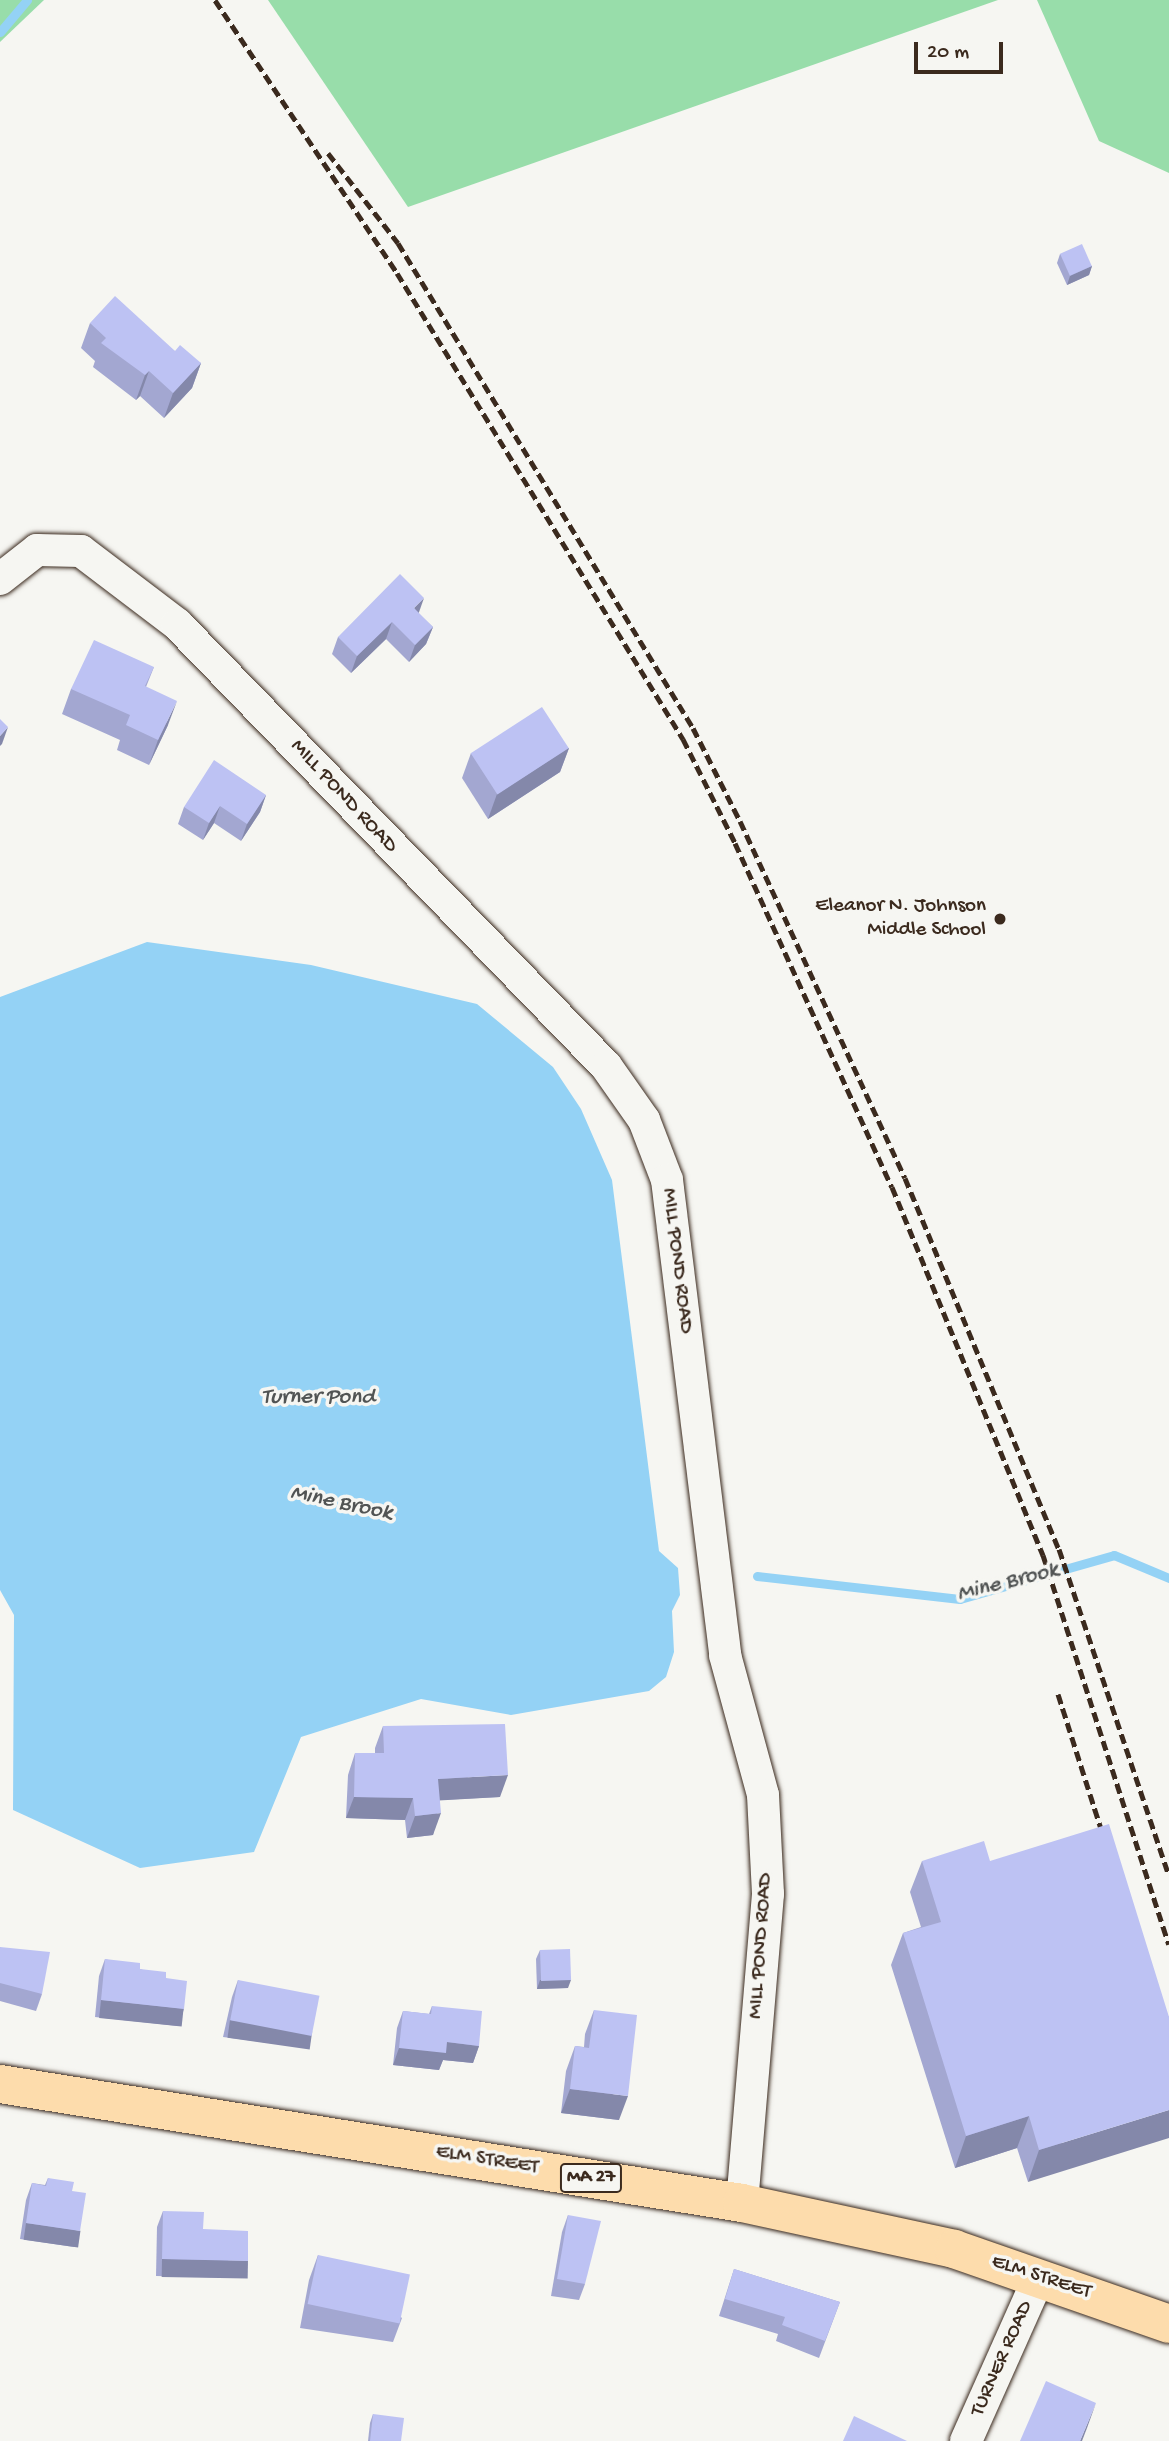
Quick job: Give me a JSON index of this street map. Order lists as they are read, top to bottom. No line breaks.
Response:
{"streets":{"main road":["ELM STREET","MA 27"],"street":["MILL POND ROAD","TURNER ROAD"]},"crossings":[["MILL POND ROAD","ELM STREET"],["ELM STREET","TURNER ROAD"]],"water":["Turner Pond","Mine Brook"],"places":["Eleanor N. Johnson Middle School"],"scale_bar":"20 m"}
